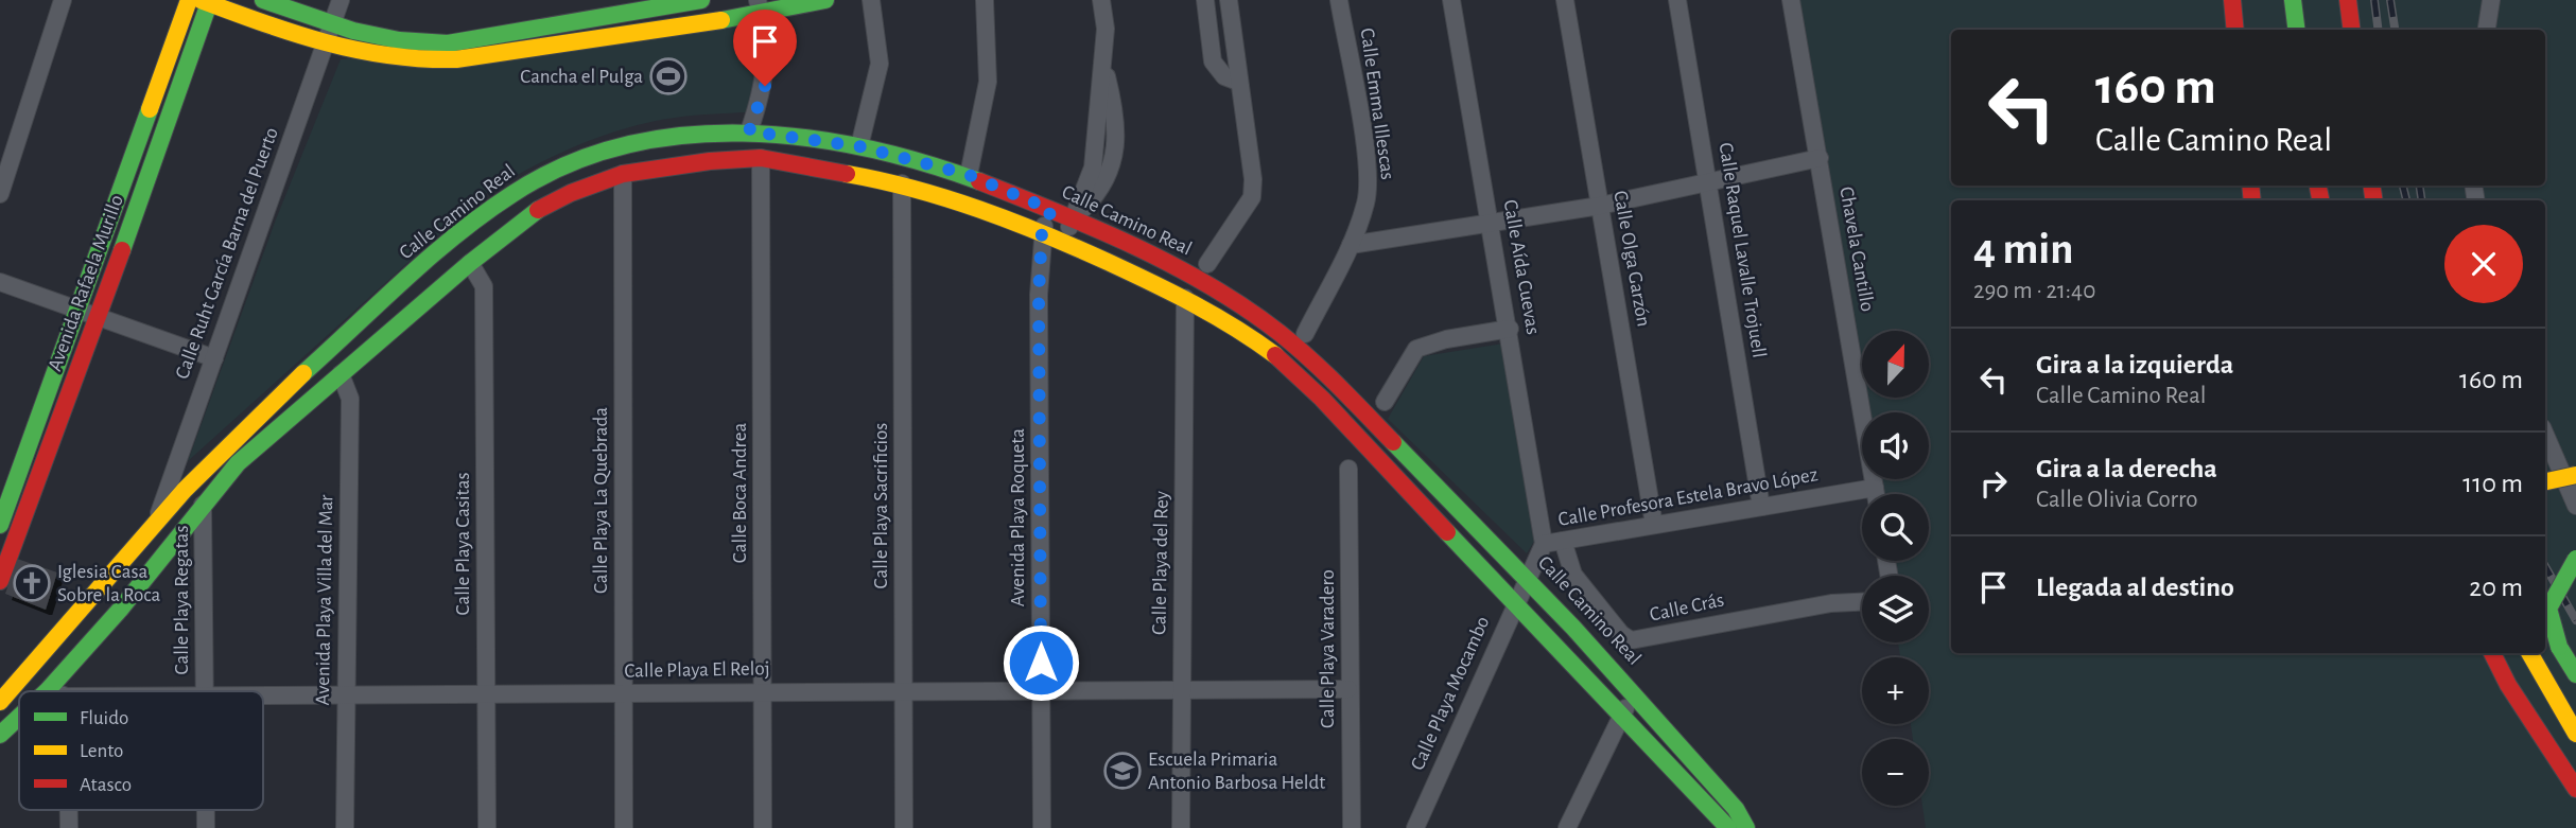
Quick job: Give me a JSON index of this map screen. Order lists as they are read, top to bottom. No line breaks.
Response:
{"streets":{"main road":["Calle Camino Real","Avenida Rafaela Murillo"],"street":["Calle Emma Illescas","Chavela Cantillo","Calle Raquel Lavalle Trojuell","Calle Ruht García Barna del Puerto","Calle Olga Garzón","Calle Aída Cuevas","Calle Boca Andrea","Calle Profesora Estela Bravo López","Calle Playa La Quebrada","Calle Playa Sacrificios","Avenida Playa Roqueta","Calle Playa Casitas","Calle Playa del Rey","Calle Playa Regatas","Avenida Playa Villa del Mar","Calle Crás","Calle Playa Varadero","Calle Playa El Reloj","Calle Playa Mocambo"]},"crossings":[["Calle Camino Real","Calle Ruht García Barna del Puerto"],["Calle Camino Real","Calle Profesora Estela Bravo López"],["Calle Camino Real","Avenida Playa Roqueta"],["Calle Camino Real","Calle Playa Mocambo"],["Chavela Cantillo","Calle Profesora Estela Bravo López"],["Calle Raquel Lavalle Trojuell","Calle Profesora Estela Bravo López"],["Calle Olga Garzón","Calle Profesora Estela Bravo López"],["Calle Aída Cuevas","Calle Profesora Estela Bravo López"],["Calle Boca Andrea","Calle Playa El Reloj"],["Calle Profesora Estela Bravo López","Calle Crás"],["Calle Profesora Estela Bravo López","Calle Playa Mocambo"],["Calle Playa La Quebrada","Calle Playa El Reloj"],["Calle Playa Sacrificios","Calle Playa El Reloj"],["Avenida Playa Roqueta","Calle Playa El Reloj"],["Calle Playa Casitas","Calle Playa El Reloj"],["Calle Playa del Rey","Calle Playa El Reloj"],["Avenida Playa Villa del Mar","Calle Playa El Reloj"],["Calle Playa Varadero","Calle Playa El Reloj"]],"places":{"sports":["Cancha el Pulga"],"church":["Iglesia Casa Sobre la Roca"],"school or university":["Escuela Primaria Antonio Barbosa Heldt"]},"legend":["Fluido","Lento","Atasco"],"north":"top","page":{"turn":["160 m","Calle Camino Real"],"heading":["4 min","290 m · 21:40"],"list":[{"name":"Gira a la izquierda","note":"Calle Camino Real","value":"160 m"},{"name":"Gira a la derecha","note":"Calle Olivia Corro","value":"110 m"},{"name":"Llegada al destino","value":"20 m"}],"map_buttons":["+","−"]}}
